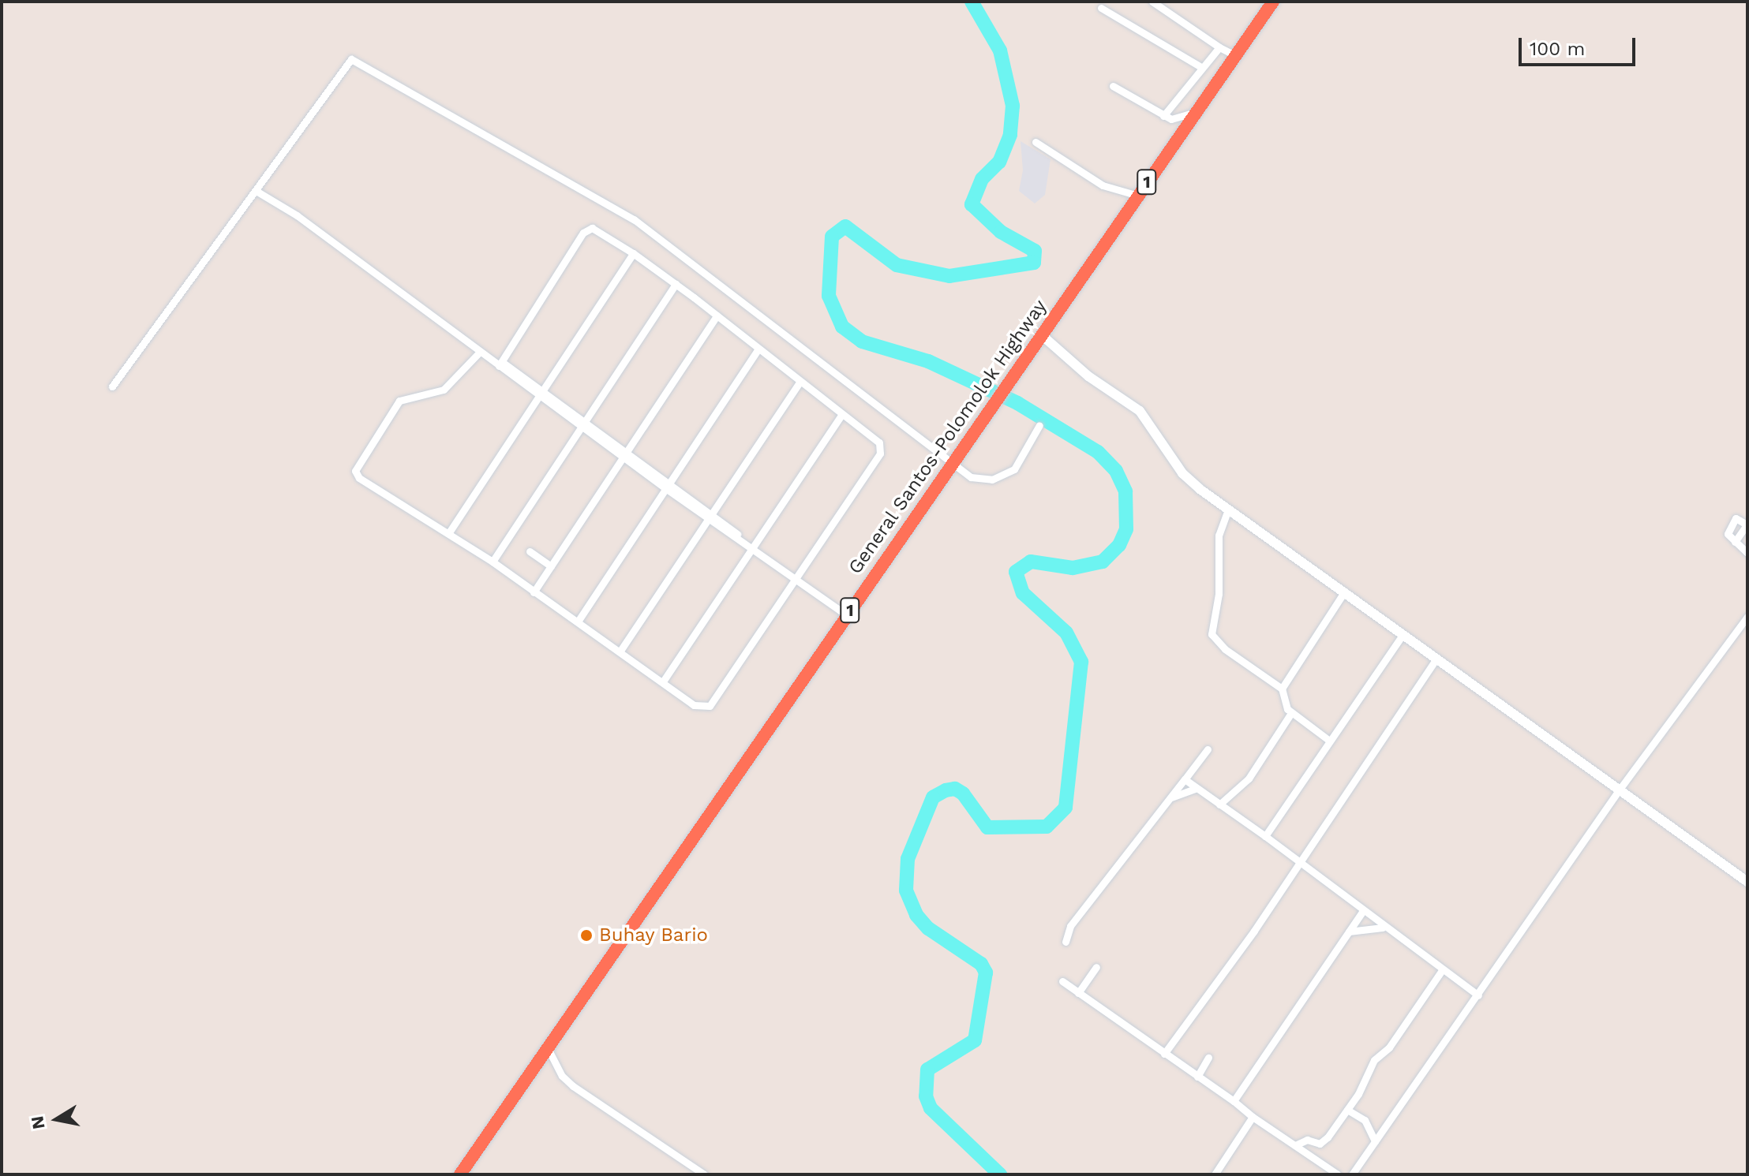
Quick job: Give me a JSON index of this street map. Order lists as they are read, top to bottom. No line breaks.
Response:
{"streets":{"highway":["1","General Santos-Polomolok Highway"]},"places":["Buhay Bario"],"scale_bar":"100 m","north":"left"}
